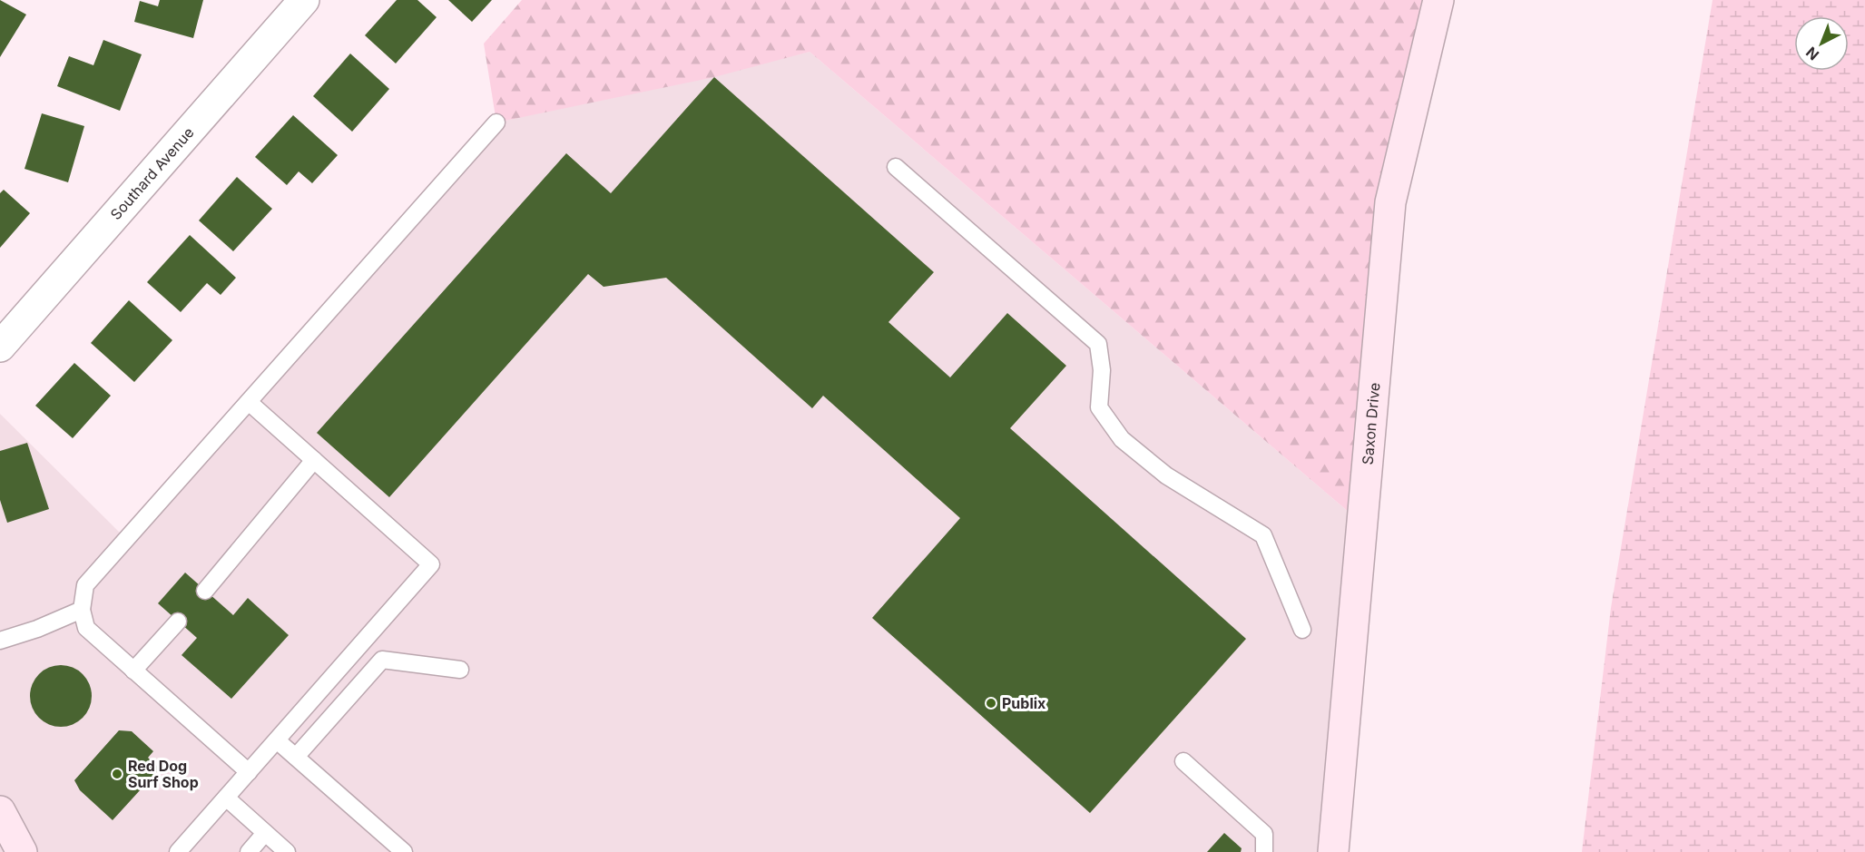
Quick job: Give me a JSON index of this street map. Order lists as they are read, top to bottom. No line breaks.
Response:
{"streets":{"street":["Southard Avenue","Saxon Drive"]},"places":["Publix","Red Dog Surf Shop"],"north":"bottom left"}
